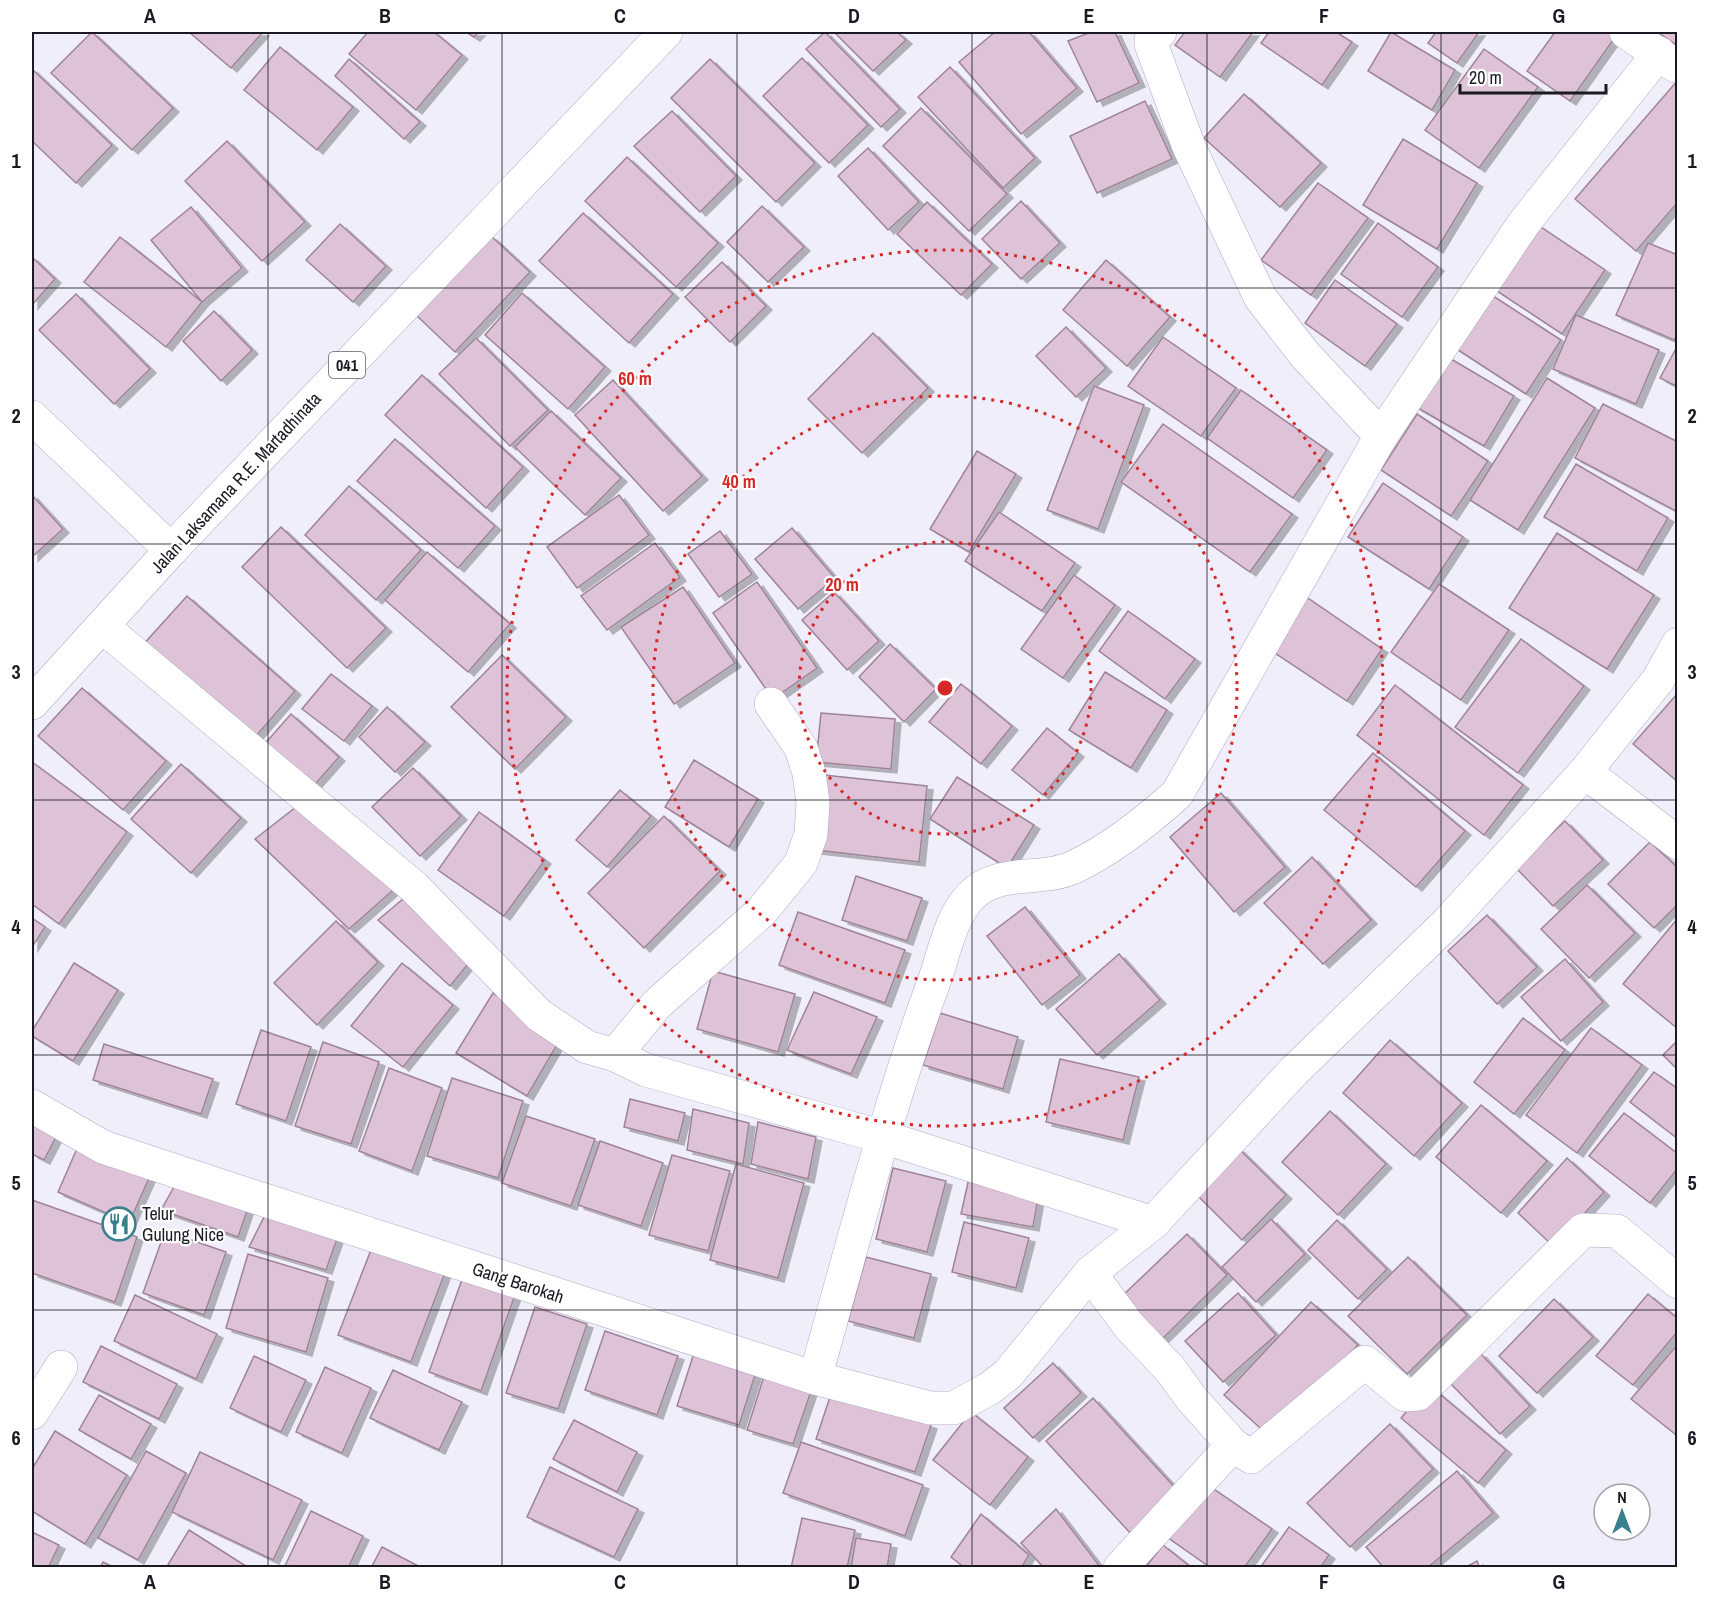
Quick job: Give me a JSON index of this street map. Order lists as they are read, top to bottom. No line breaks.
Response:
{"streets":{"street":["041","Jalan Laksamana R.E. Martadhinata","Gang Barokah"]},"places":{"restaurant":["Telur Gulung Nice"]},"scale_bar":"20 m","north":"top","grid":{"columns":["A","B","C","D","E","F","G"],"rows":["1","2","3","4","5","6"]},"rings":["60 m","40 m","20 m"]}
